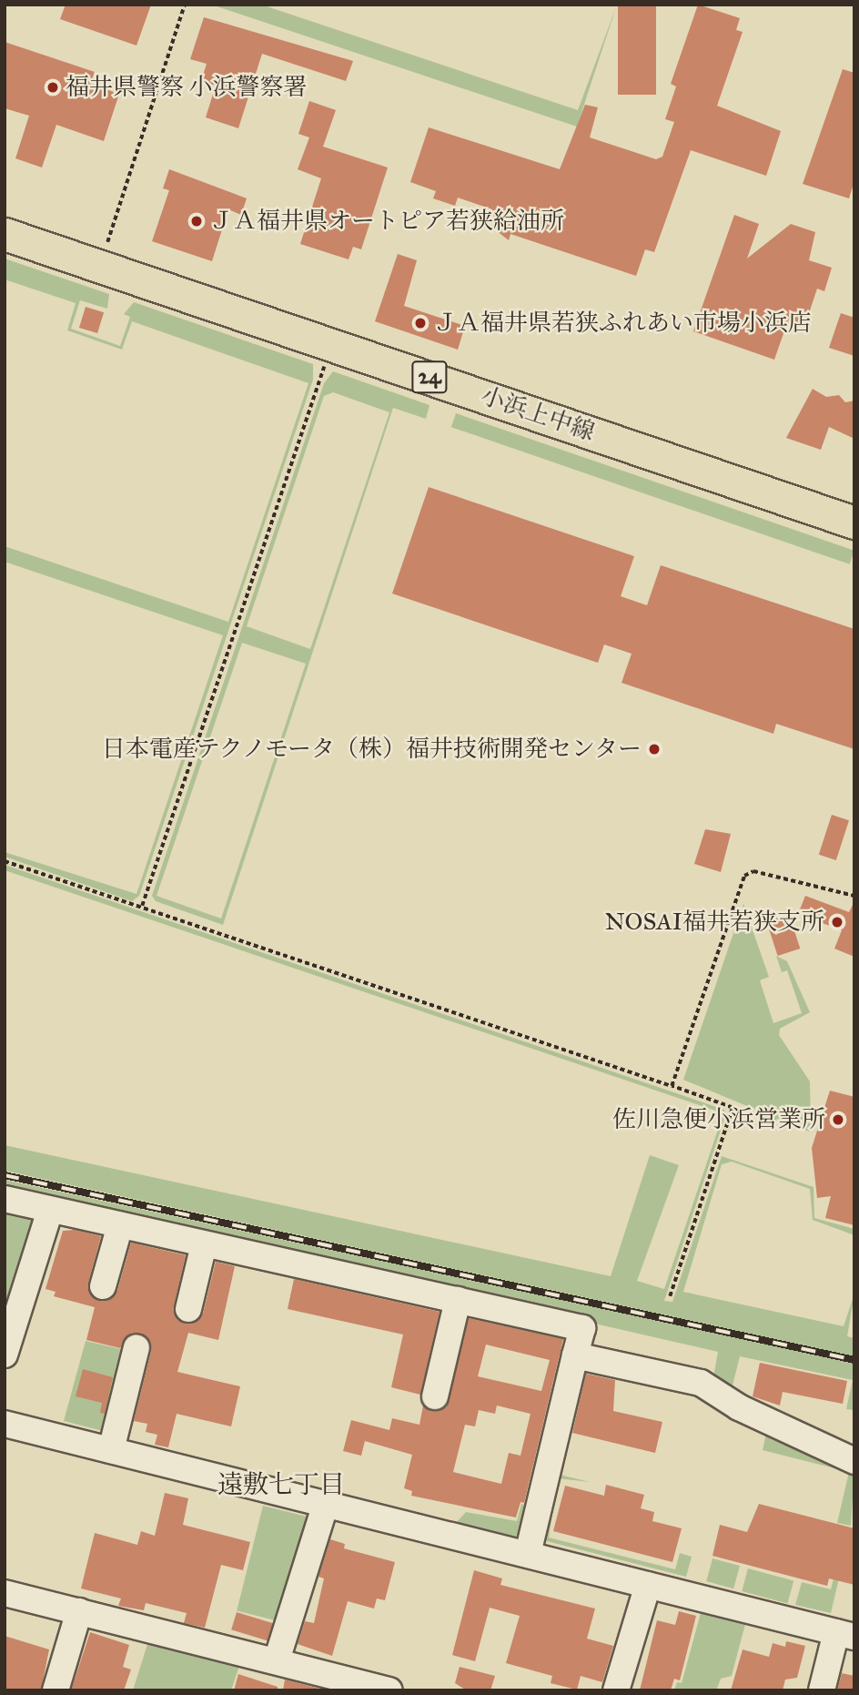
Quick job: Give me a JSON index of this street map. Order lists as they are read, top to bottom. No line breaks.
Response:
{"streets":{"main road":["24","小浜上中線"]},"districts":["遠敷七丁目"],"places":["福井県警察 小浜警察署","ＪＡ福井県オートピア若狭給油所","ＪＡ福井県若狭ふれあい市場小浜店","日本電産テクノモータ（株）福井技術開発センター","NOSAI福井若狭支所","佐川急便小浜営業所"]}
